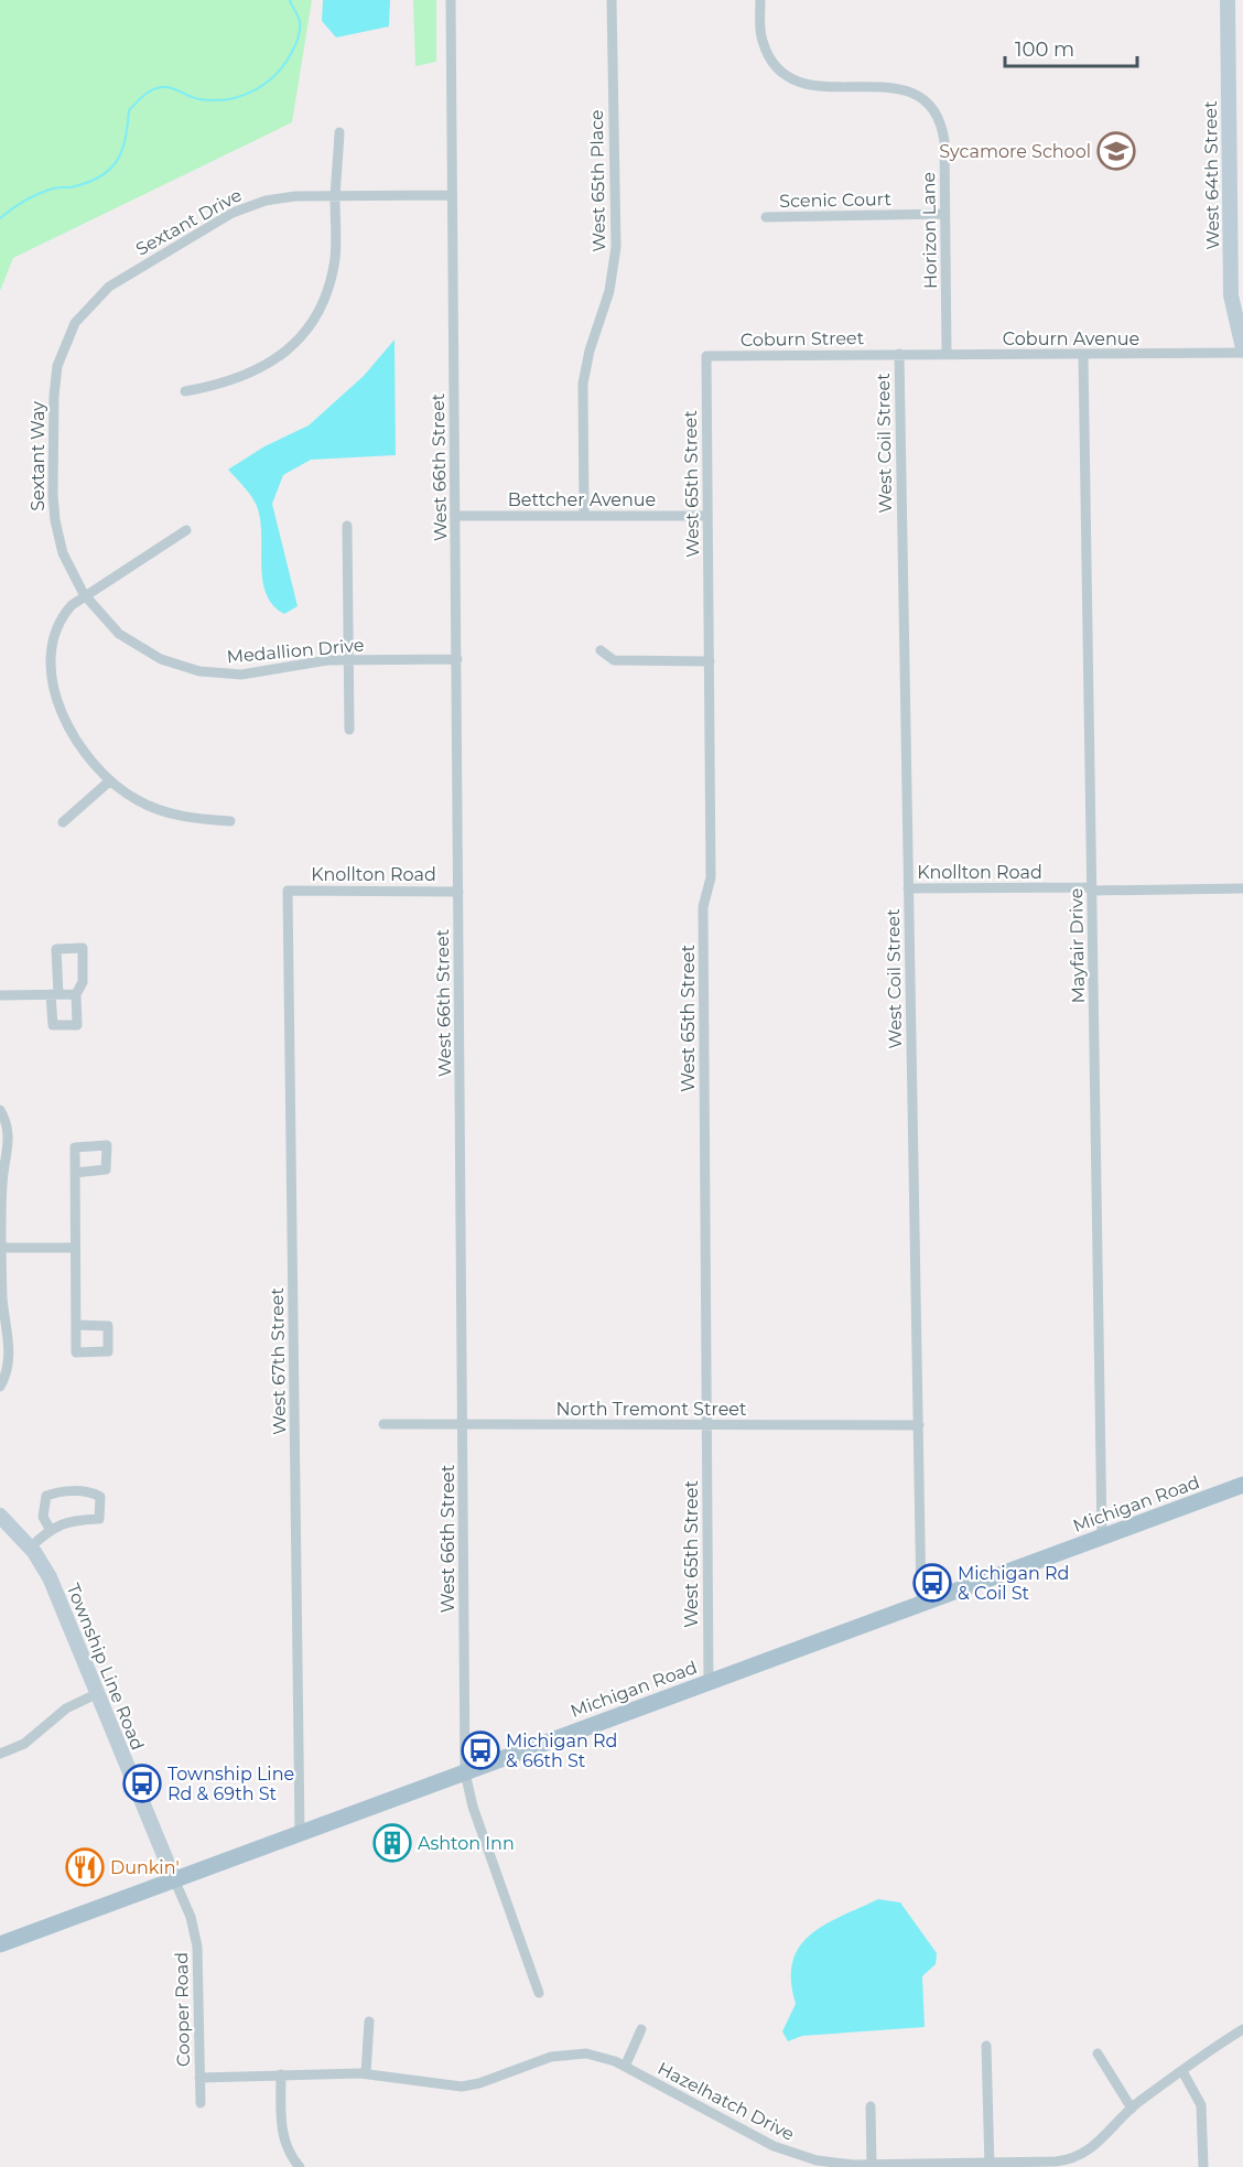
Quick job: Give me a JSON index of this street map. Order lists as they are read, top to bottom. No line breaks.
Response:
{"streets":{"main road":["West 64th Street","Michigan Road","Township Line Road"],"street":["West 65th Place","Scenic Court","Sextant Drive","Horizon Lane","Coburn Street","Coburn Avenue","West Coil Street","Sextant Way","West 66th Street","West 65th Street","Bettcher Avenue","Medallion Drive","Knollton Road","Mayfair Drive","West 67th Street","North Tremont Street","Cooper Road","Hazelhatch Drive"]},"crossings":[["West 64th Street","Coburn Avenue"],["West 65th Place","Bettcher Avenue"],["Scenic Court","Horizon Lane"],["Sextant Drive","Sextant Way"],["Sextant Drive","West 66th Street"],["Horizon Lane","Coburn Avenue"],["Coburn Street","Coburn Avenue"],["Coburn Street","West Coil Street"],["Coburn Street","West 65th Street"],["Coburn Avenue","West Coil Street"],["Coburn Avenue","Mayfair Drive"],["West Coil Street","Knollton Road"],["West Coil Street","North Tremont Street"],["West Coil Street","Michigan Road"],["Sextant Way","Medallion Drive"],["West 66th Street","Bettcher Avenue"],["West 66th Street","Medallion Drive"],["West 66th Street","Knollton Road"],["West 66th Street","North Tremont Street"],["West 66th Street","Michigan Road"],["West 65th Street","Bettcher Avenue"],["West 65th Street","North Tremont Street"],["West 65th Street","Michigan Road"],["Knollton Road","Mayfair Drive"],["Knollton Road","West 67th Street"],["Mayfair Drive","Michigan Road"],["West 67th Street","Michigan Road"],["Michigan Road","Township Line Road"],["Michigan Road","Cooper Road"],["Township Line Road","Cooper Road"],["Cooper Road","Hazelhatch Drive"]],"places":{"school or university":["Sycamore School"],"bus stop":["Michigan Rd & Coil St","Michigan Rd & 66th St","Township Line Rd & 69th St"],"building":["Ashton Inn"],"restaurant":["Dunkin'"]},"scale_bar":"100 m"}
